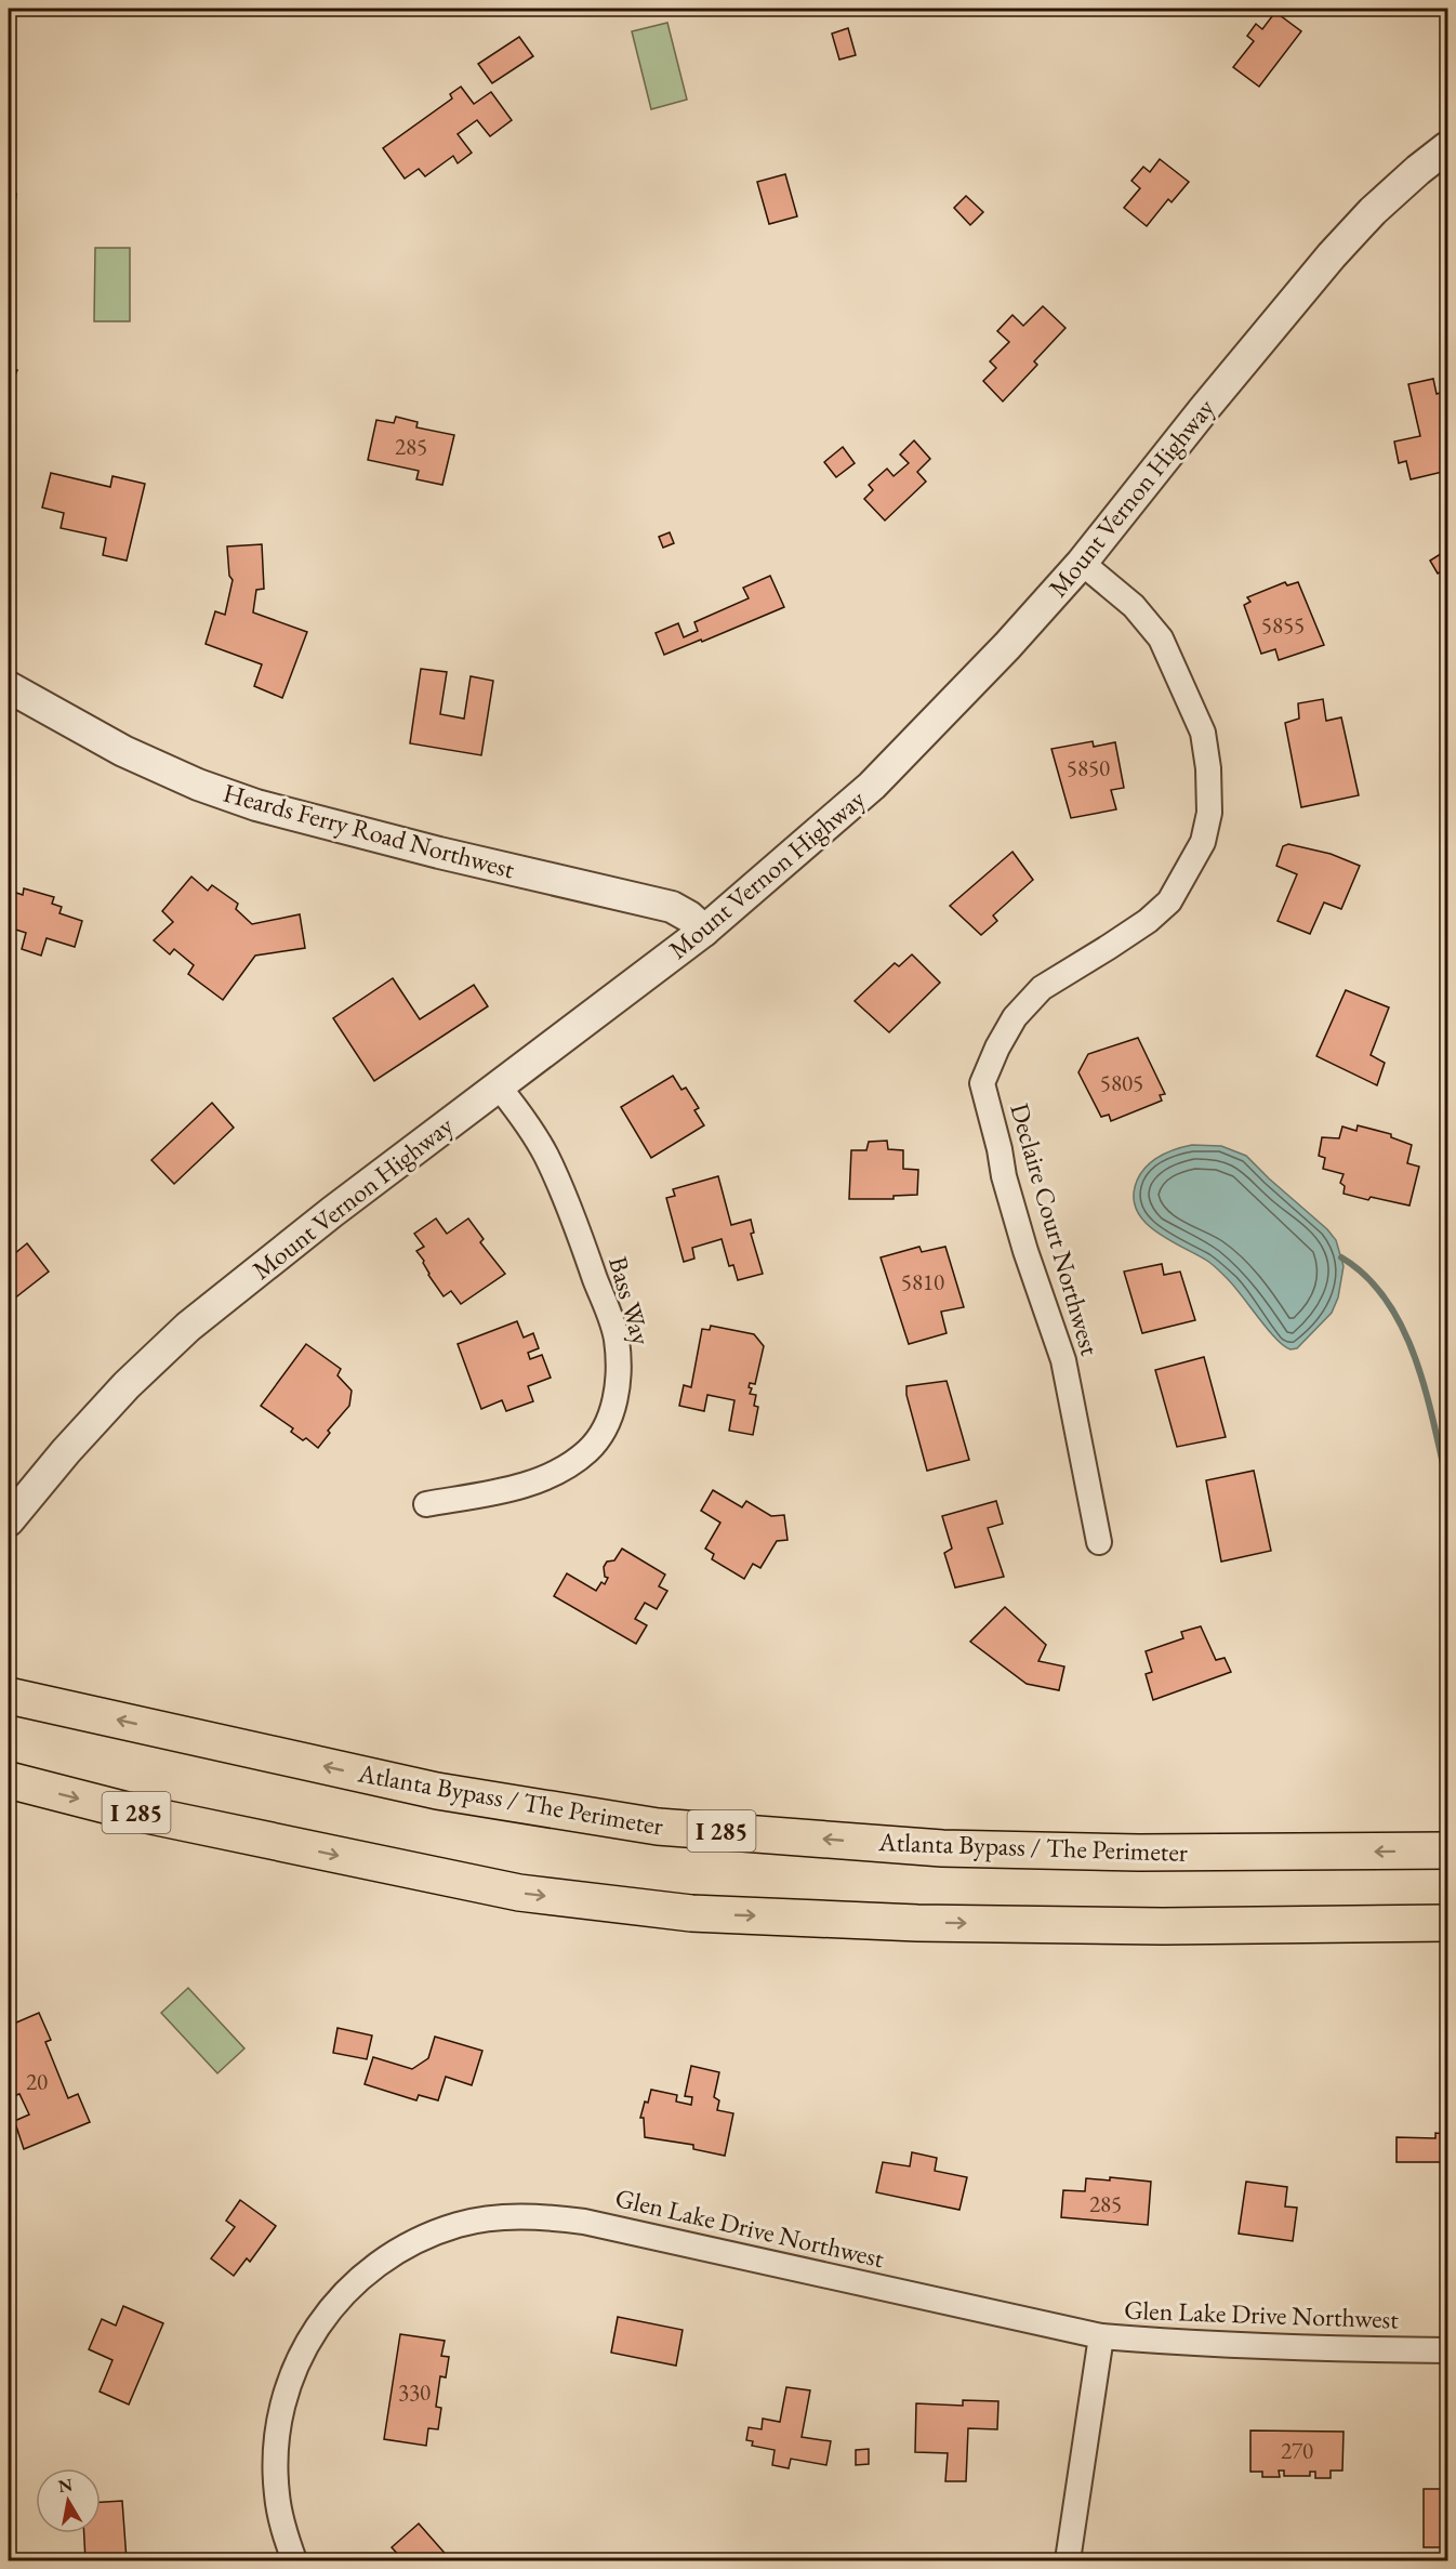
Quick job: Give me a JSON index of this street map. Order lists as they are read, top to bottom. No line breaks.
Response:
{"streets":{"highway":["Atlanta Bypass / The Perimeter","I 285"],"street":["Mount Vernon Highway","Heards Ferry Road Northwest","Declaire Court Northwest","Bass Way","Glen Lake Drive Northwest"]},"crossings":[["Mount Vernon Highway","Heards Ferry Road Northwest"],["Mount Vernon Highway","Declaire Court Northwest"],["Mount Vernon Highway","Bass Way"]],"house_numbers":["285","5855","5850","5805","5810","20","285","330","270"],"north":"top"}
